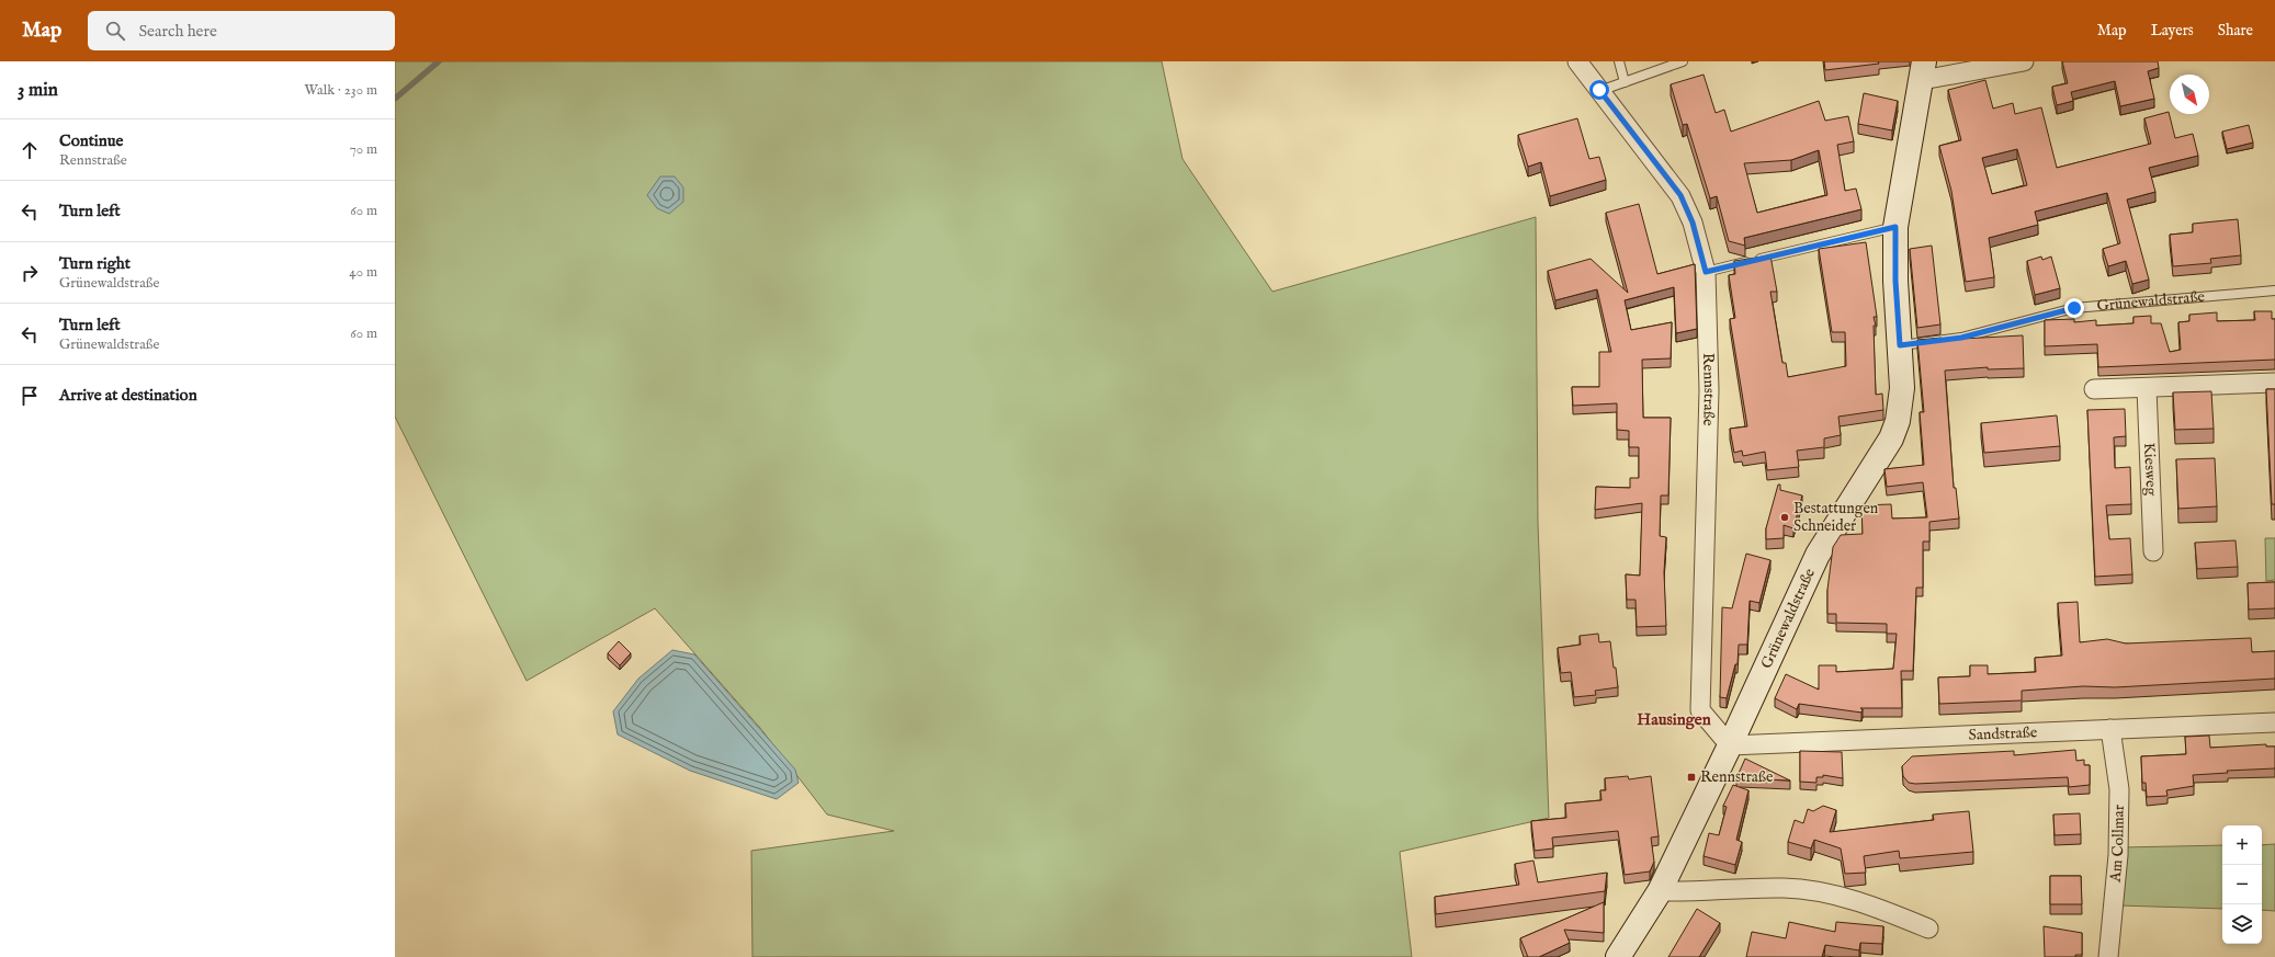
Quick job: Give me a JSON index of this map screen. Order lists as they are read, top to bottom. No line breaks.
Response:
{"streets":{"street":["Grünewaldstraße","Rennstraße","Kiesweg","Sandstraße","Am Collmar"]},"crossings":[["Grünewaldstraße","Rennstraße"],["Grünewaldstraße","Sandstraße"],["Rennstraße","Sandstraße"],["Sandstraße","Am Collmar"]],"districts":["Hausingen"],"places":{"other":["Bestattungen Schneider"],"transit":["Rennstraße"]},"north":"bottom right","page":{"header":"Map","search":"Search here","nav":["Map","Layers","Share"],"heading":["3 min","Walk · 230 m"],"list":[["Continue","Rennstraße","70 m"],["Turn left","60 m"],["Turn right","Grünewaldstraße","40 m"],["Turn left","Grünewaldstraße","60 m"],"Arrive at destination"],"map_buttons":["+","−"]}}
